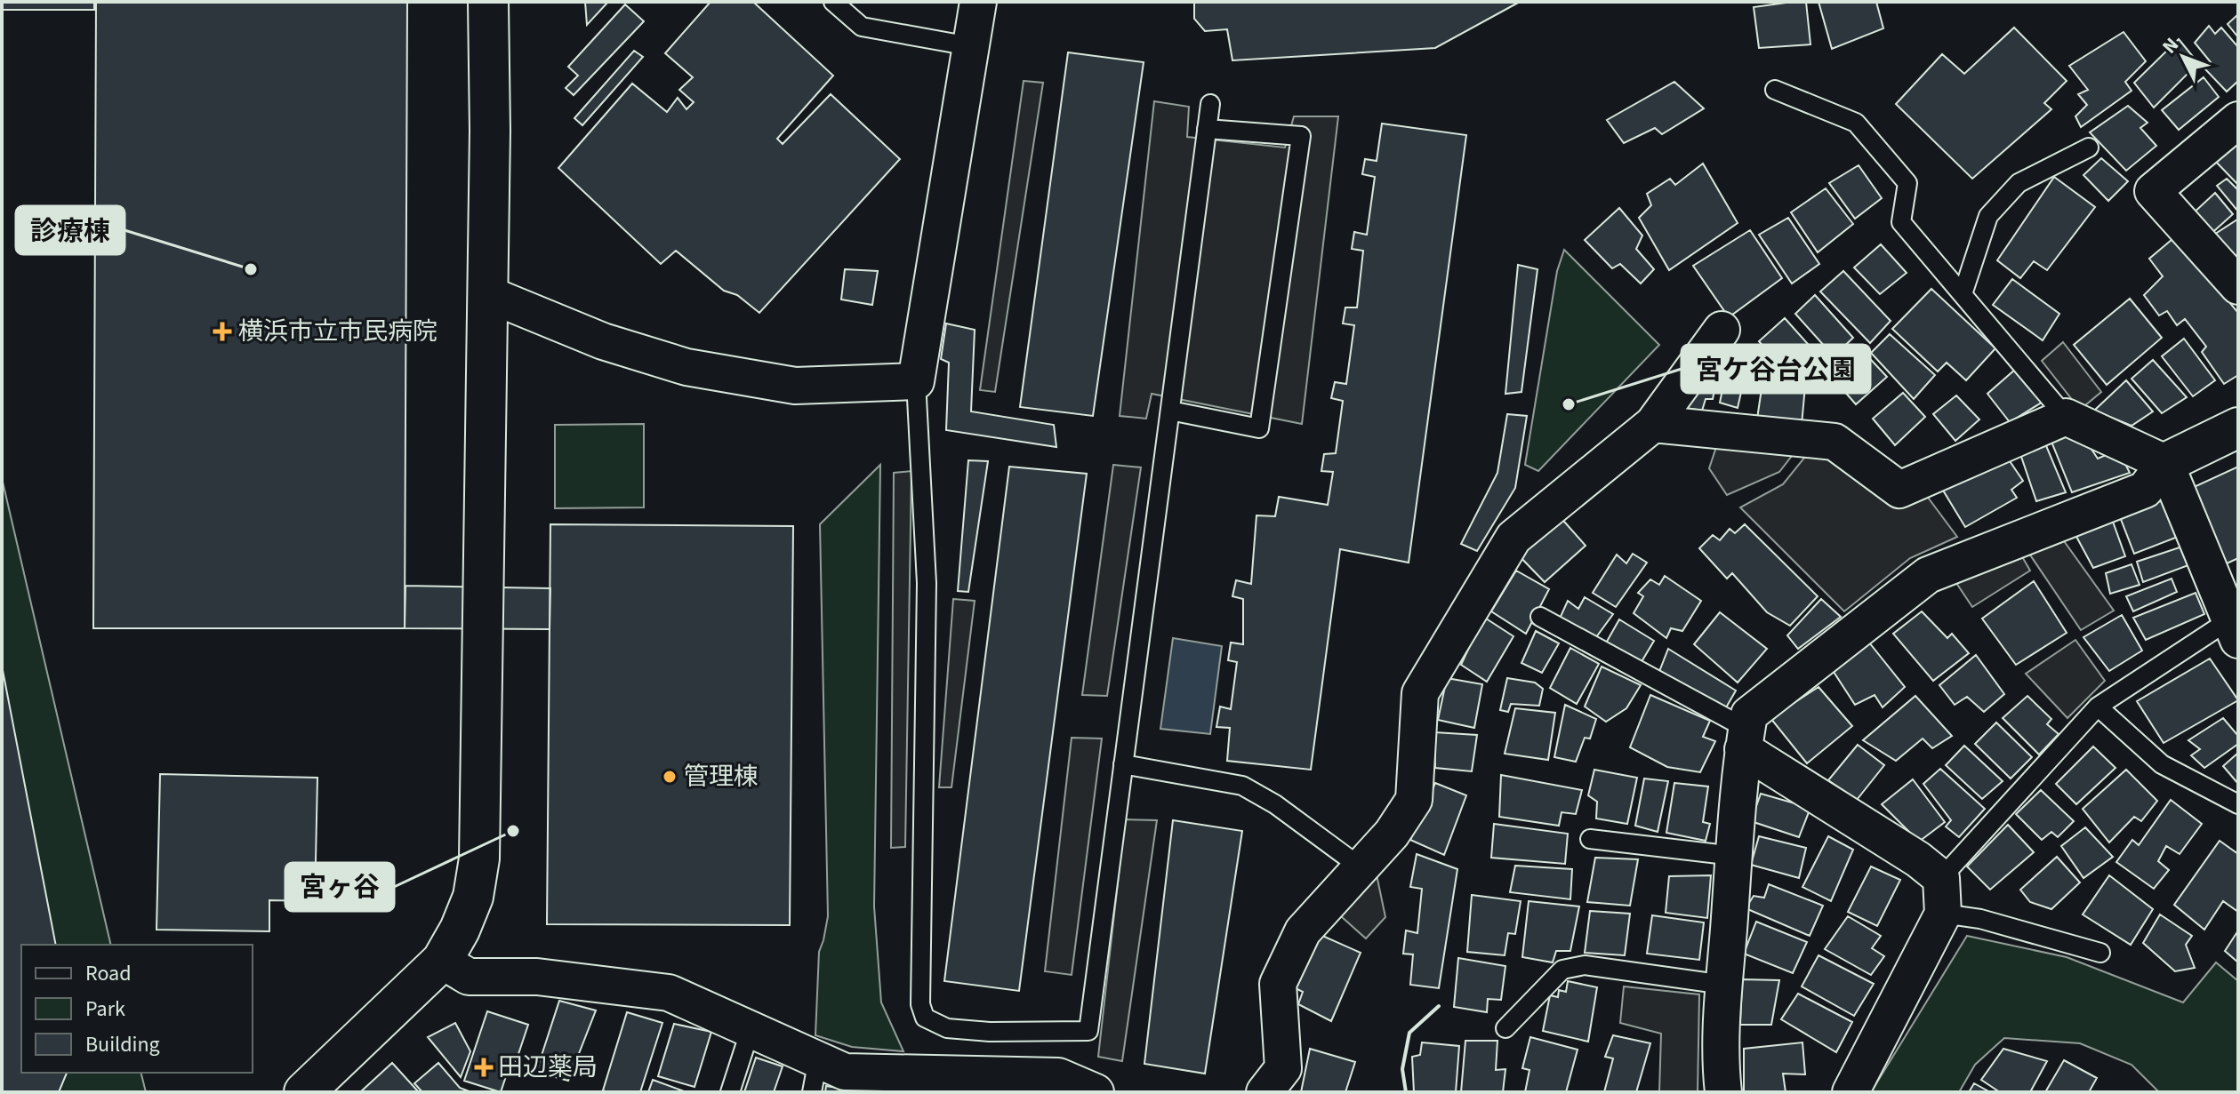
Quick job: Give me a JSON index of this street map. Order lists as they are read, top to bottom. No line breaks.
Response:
{"places":{"other":["診療棟","宮ケ谷台公園","管理棟","宮ヶ谷"],"health":["横浜市立市民病院","田辺薬局"]},"legend":["Road","Park","Building"],"north":"top left"}
